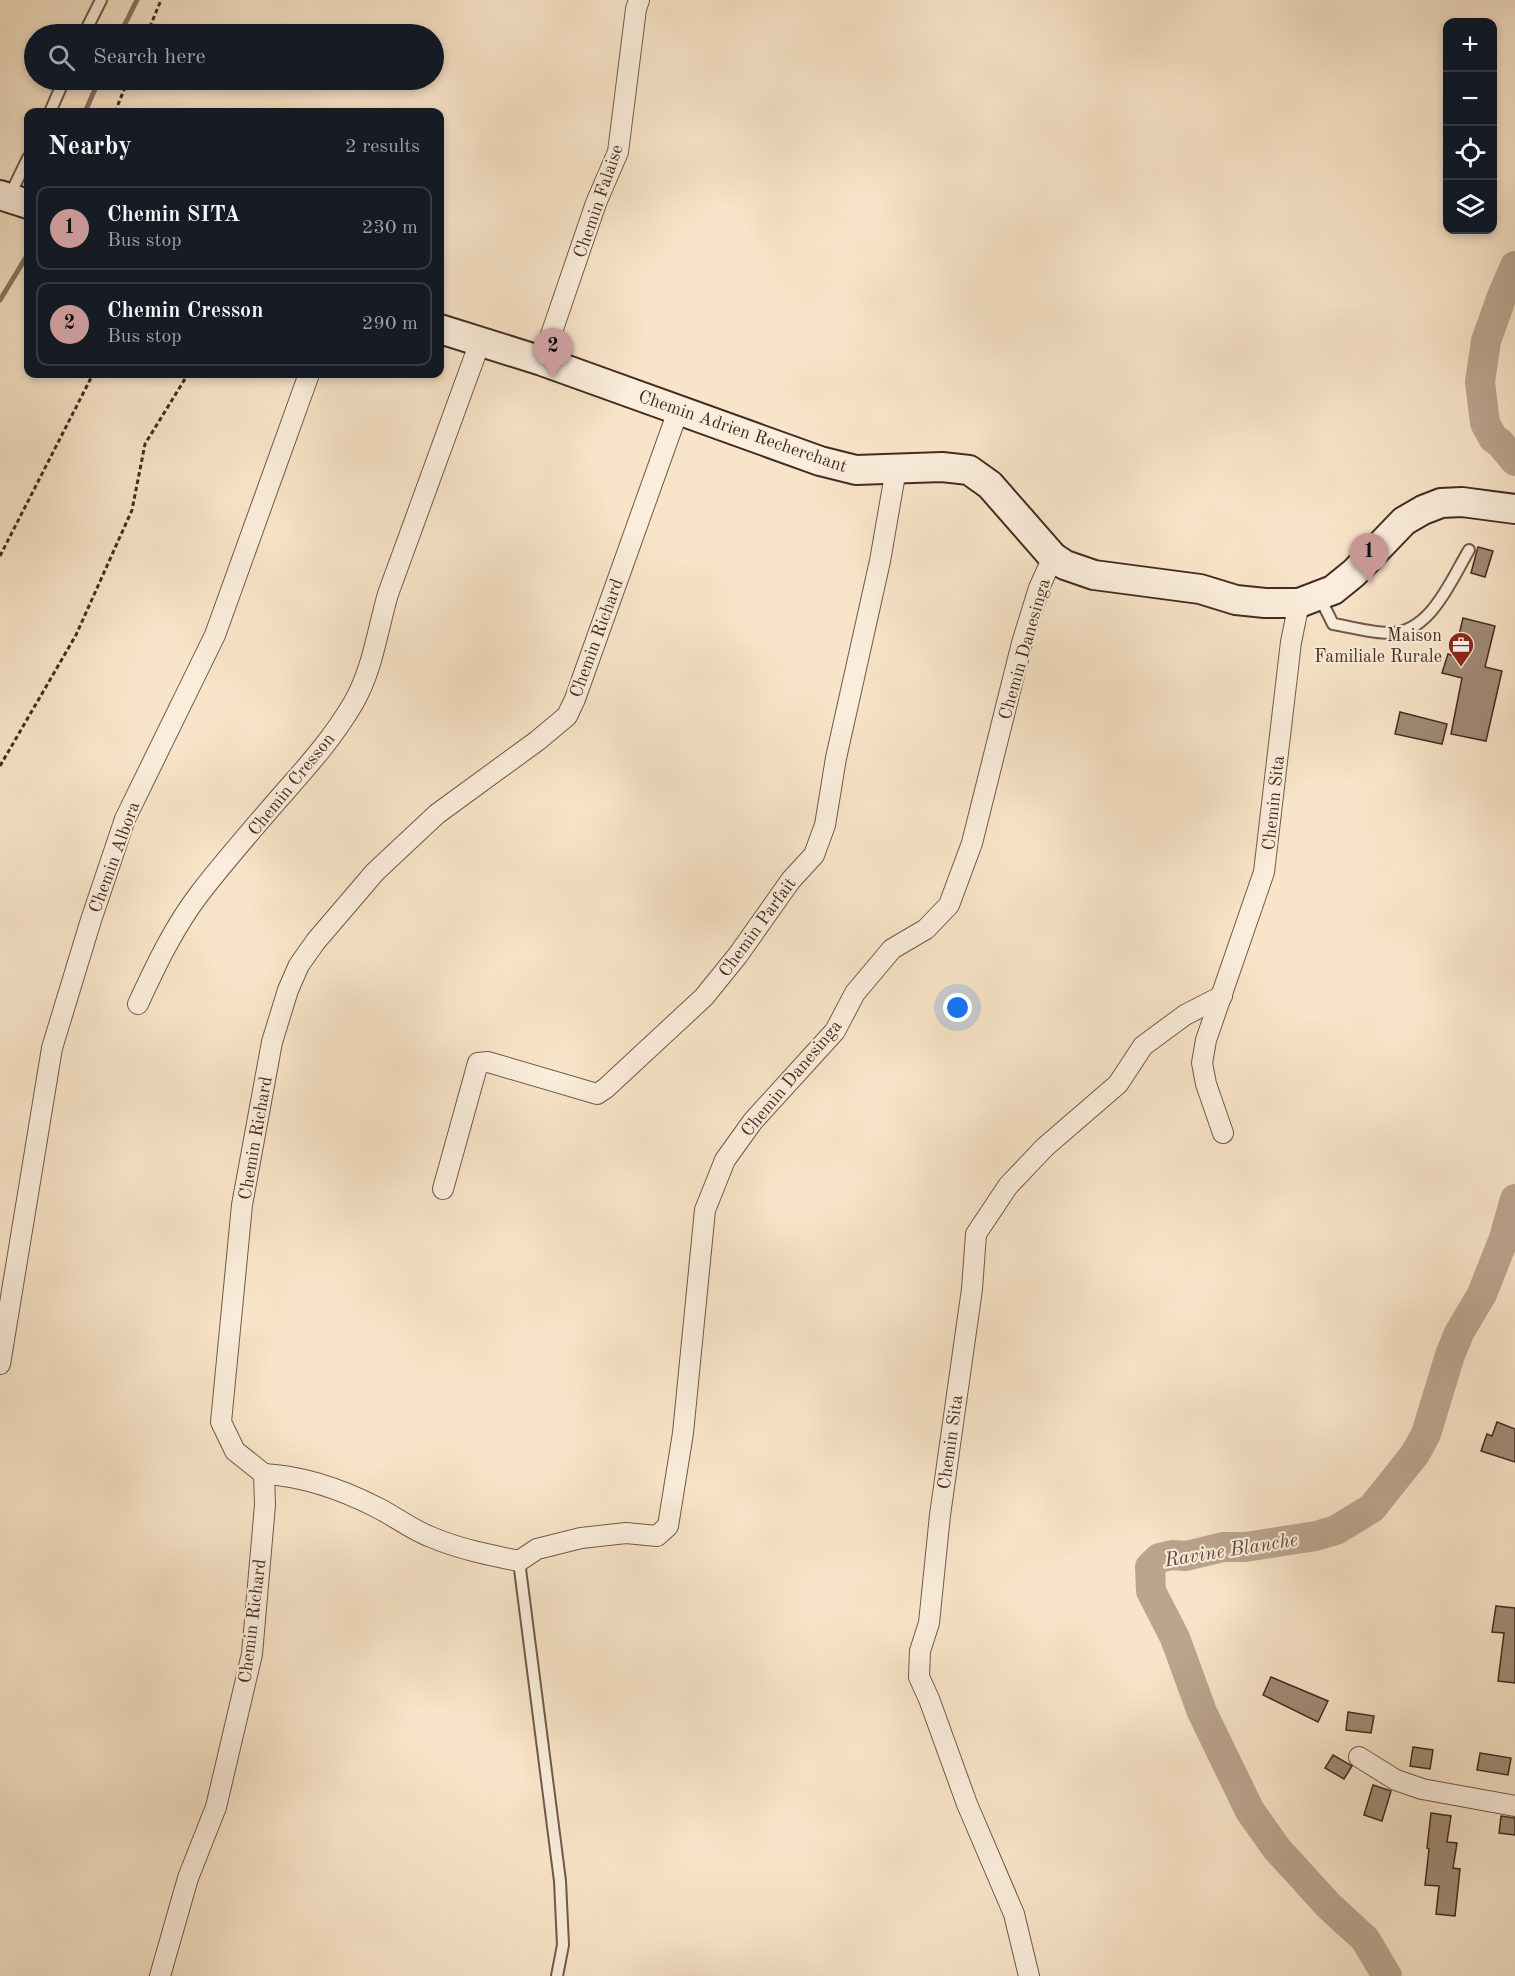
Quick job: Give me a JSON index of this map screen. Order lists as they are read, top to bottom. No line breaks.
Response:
{"streets":{"main road":["Chemin Adrien Recherchant"],"street":["Chemin Falaise","Chemin Richard","Chemin Danesinga","Chemin Cresson","Chemin Sita","Chemin Albora","Chemin Parfait"]},"crossings":[["Chemin Falaise","Chemin Adrien Recherchant"],["Chemin Adrien Recherchant","Chemin Richard"],["Chemin Adrien Recherchant","Chemin Danesinga"],["Chemin Adrien Recherchant","Chemin Cresson"],["Chemin Adrien Recherchant","Chemin Sita"],["Chemin Adrien Recherchant","Chemin Parfait"]],"water":["Ravine Blanche"],"places":{"office":["Maison Familiale Rurale"]},"page":{"map_buttons":["+","−"],"search":"Search here","heading":["Nearby","2 results"],"list":[{"mark":"1","name":"Chemin SITA","note":"Bus stop","value":"230 m"},{"mark":"2","name":"Chemin Cresson","note":"Bus stop","value":"290 m"}],"pins":["2","1"]}}
